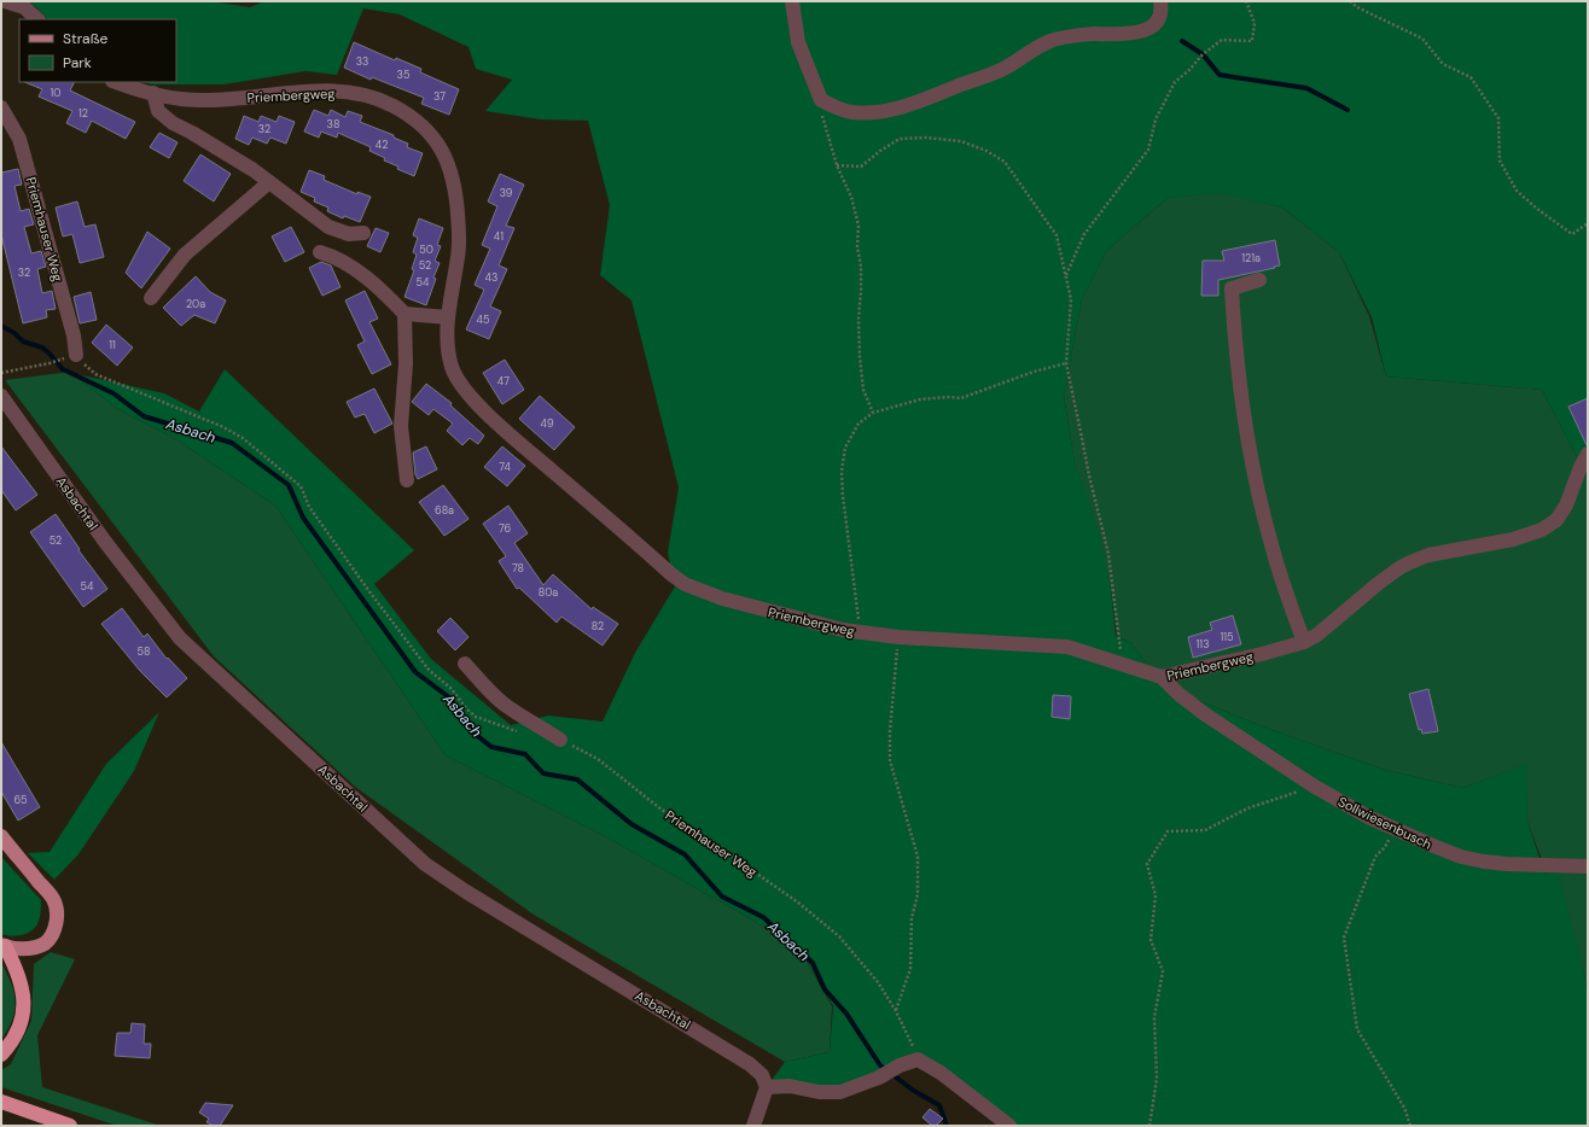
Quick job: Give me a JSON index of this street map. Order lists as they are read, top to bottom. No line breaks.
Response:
{"streets":{"street":["Priembergweg","Priemhauser Weg","Asbachtal","Sollwiesenbusch"]},"crossings":[["Priembergweg","Sollwiesenbusch"]],"water":["Asbach"],"house_numbers":["33","35","10","37","12","38","32","42","39","41","50","121a","52","32","43","54","20a","45","11","47","49","74","68a","76","52","78","54","80a","82","115","113","58","65"],"legend":["Straße","Park"]}
